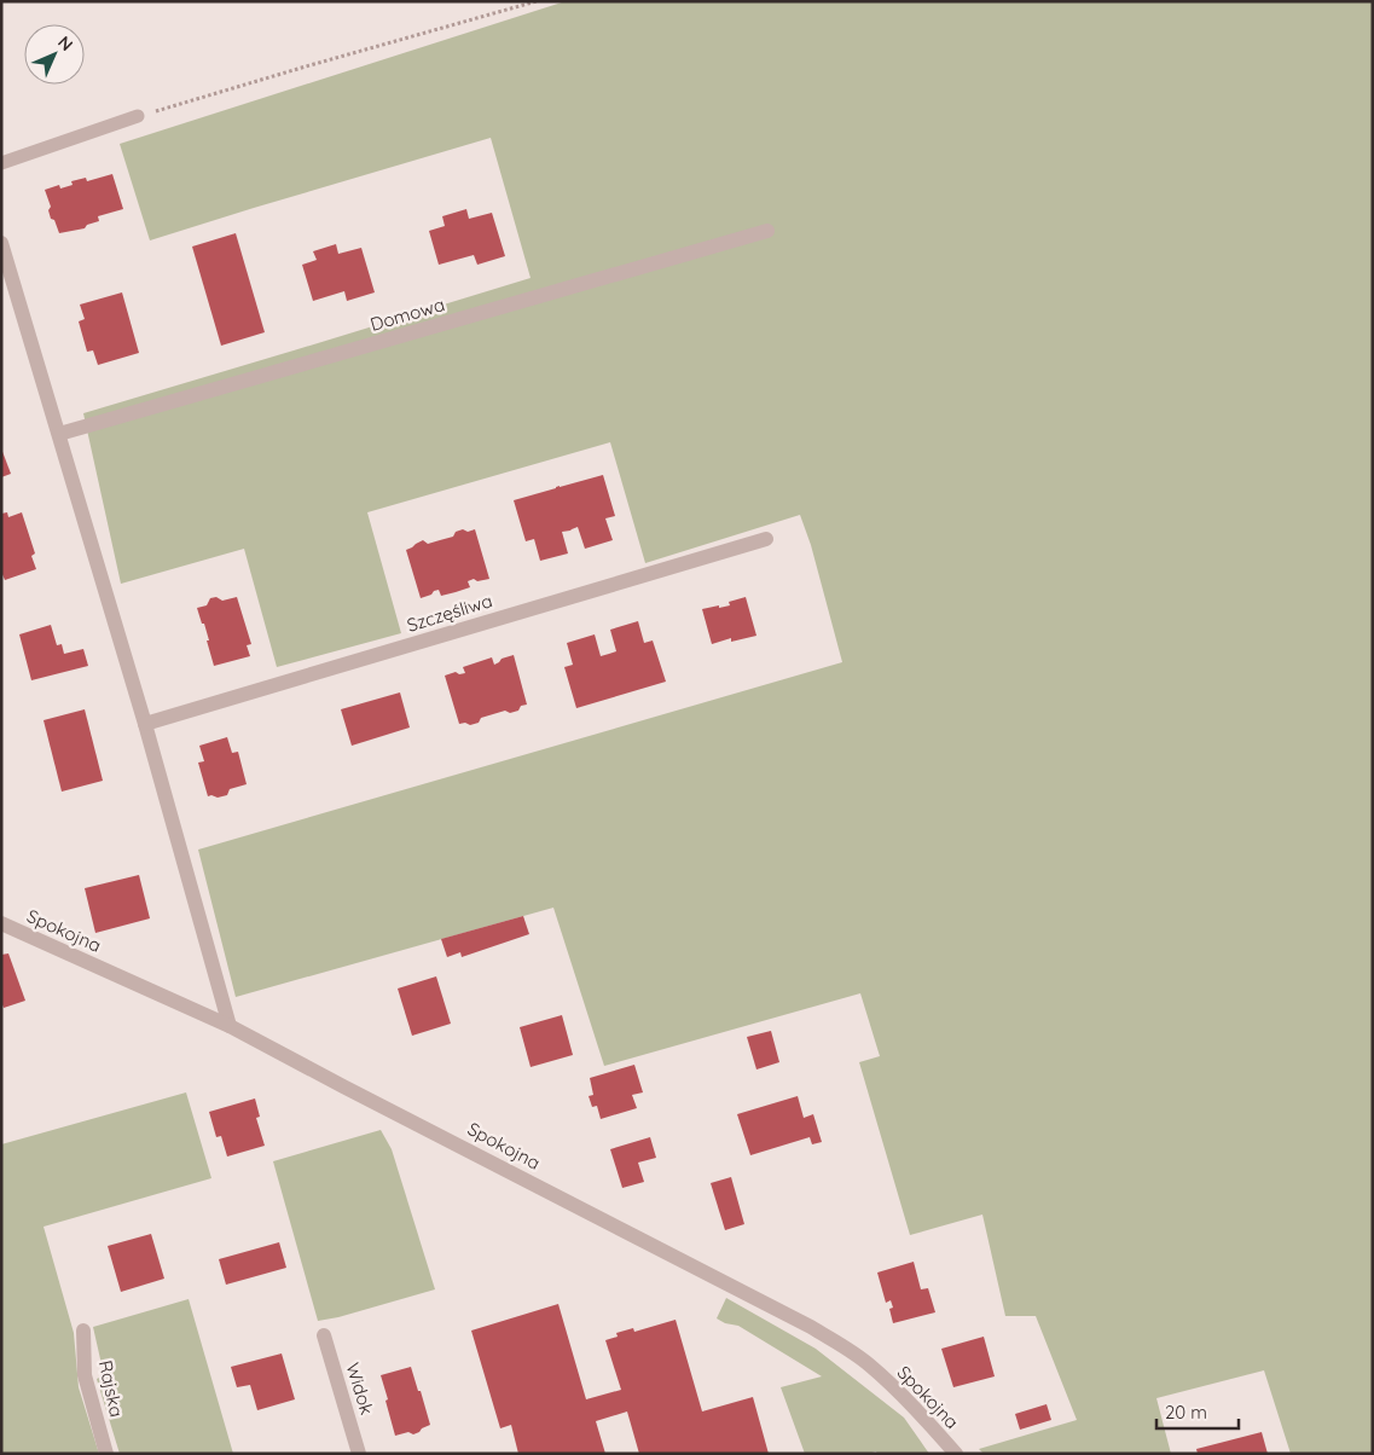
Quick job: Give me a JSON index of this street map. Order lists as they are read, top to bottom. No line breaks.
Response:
{"streets":{"street":["Domowa","Szczęśliwa","Spokojna","Rajska","Widok"]},"scale_bar":"20 m","north":"top right"}
